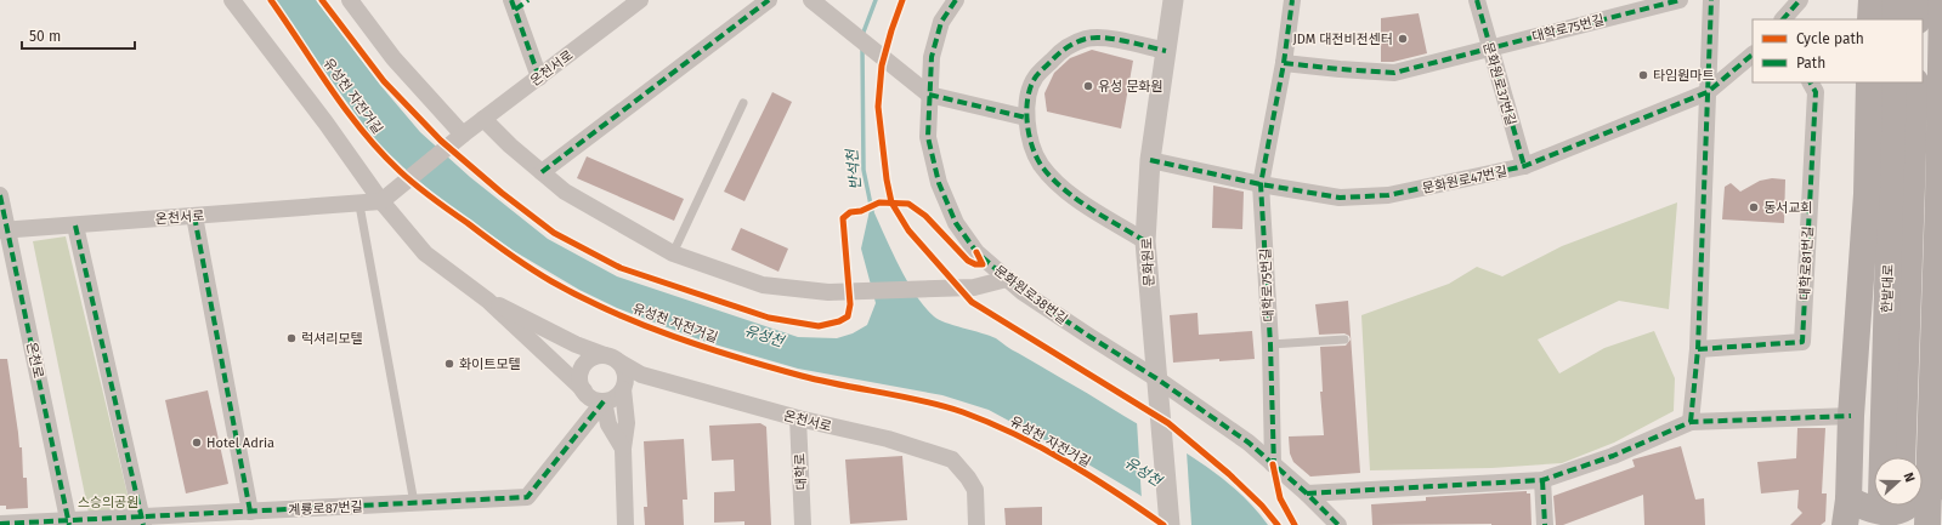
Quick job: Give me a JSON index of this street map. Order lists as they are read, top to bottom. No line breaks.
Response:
{"streets":{"main road":["한밭대로"],"street":["대학로75번길","온천서로","문화원로37번길","문화원로47번길","문화원로","대학로81번길","문화원로38번길","온천로","대학로","계룡로87번길"],"cycle path":["유성천 자전거길"]},"crossings":[["대학로75번길","문화원로37번길"],["대학로75번길","문화원로47번길"],["대학로75번길","문화원로38번길"],["온천서로","온천로"],["온천서로","대학로"],["온천서로","계룡로87번길"],["문화원로37번길","문화원로47번길"],["문화원로47번길","문화원로"],["문화원로","문화원로38번길"],["온천로","계룡로87번길"]],"water":["반석천","유성천"],"parks":["스승의공원"],"places":["JDM 대전비전센터","타임원마트","유성 문화원","동서교회","럭셔리모텔","화이트모텔","Hotel Adria"],"legend":["Cycle path","Path"],"scale_bar":"50 m","north":"right"}
